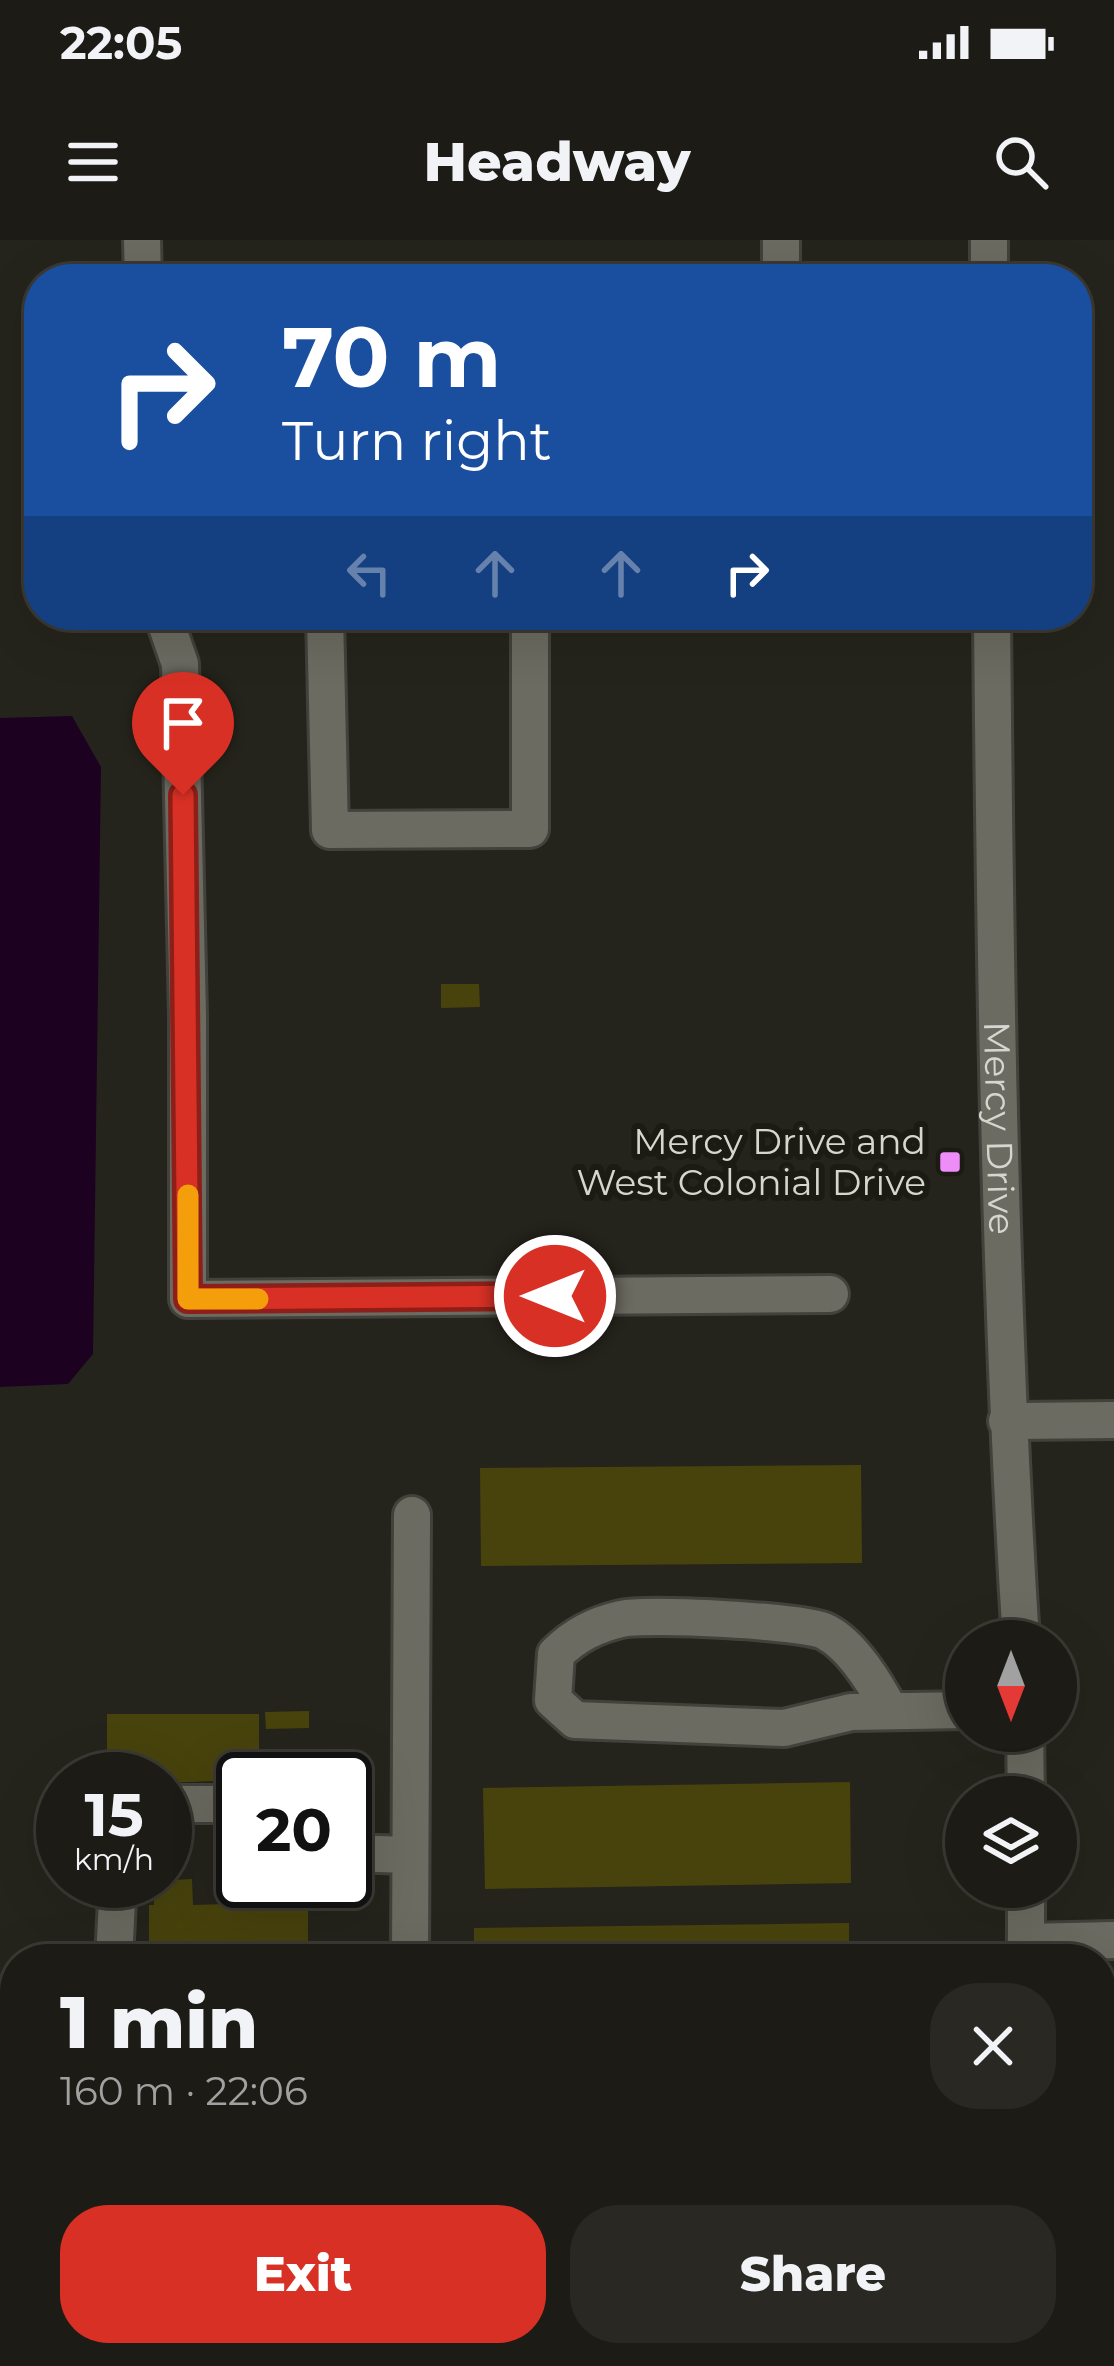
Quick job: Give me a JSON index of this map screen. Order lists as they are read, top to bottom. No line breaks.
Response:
{"streets":{"street":["Mercy Drive"]},"places":{"transit":["Mercy Drive and West Colonial Drive"]},"north":"bottom","page":{"status":"22:05","header":"Headway","turn":["70 m","Turn right"],"speed":"15 km/h","limit":"20","heading":["1 min","160 m · 22:06"],"buttons":["Exit","Share"]}}
